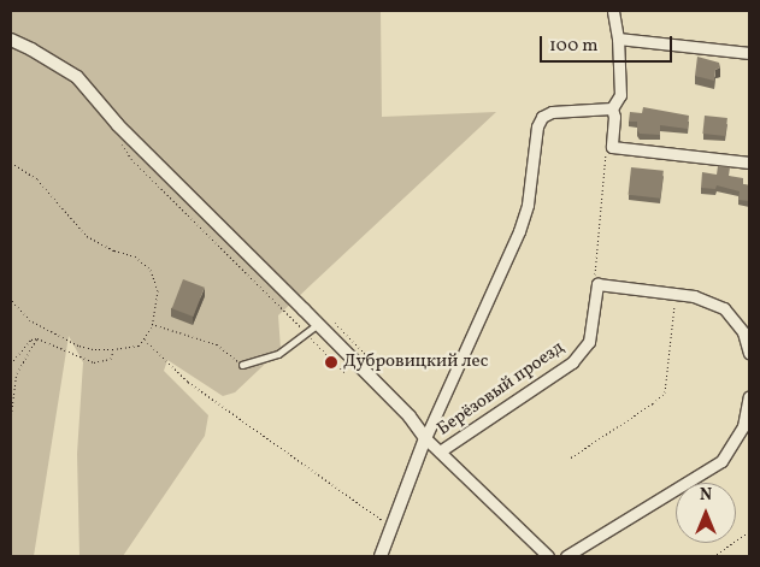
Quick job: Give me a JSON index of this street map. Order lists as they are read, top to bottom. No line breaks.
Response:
{"streets":{"street":["Берёзовый проезд"]},"places":["Дубровицкий лес"],"scale_bar":"100 m","north":"top"}
